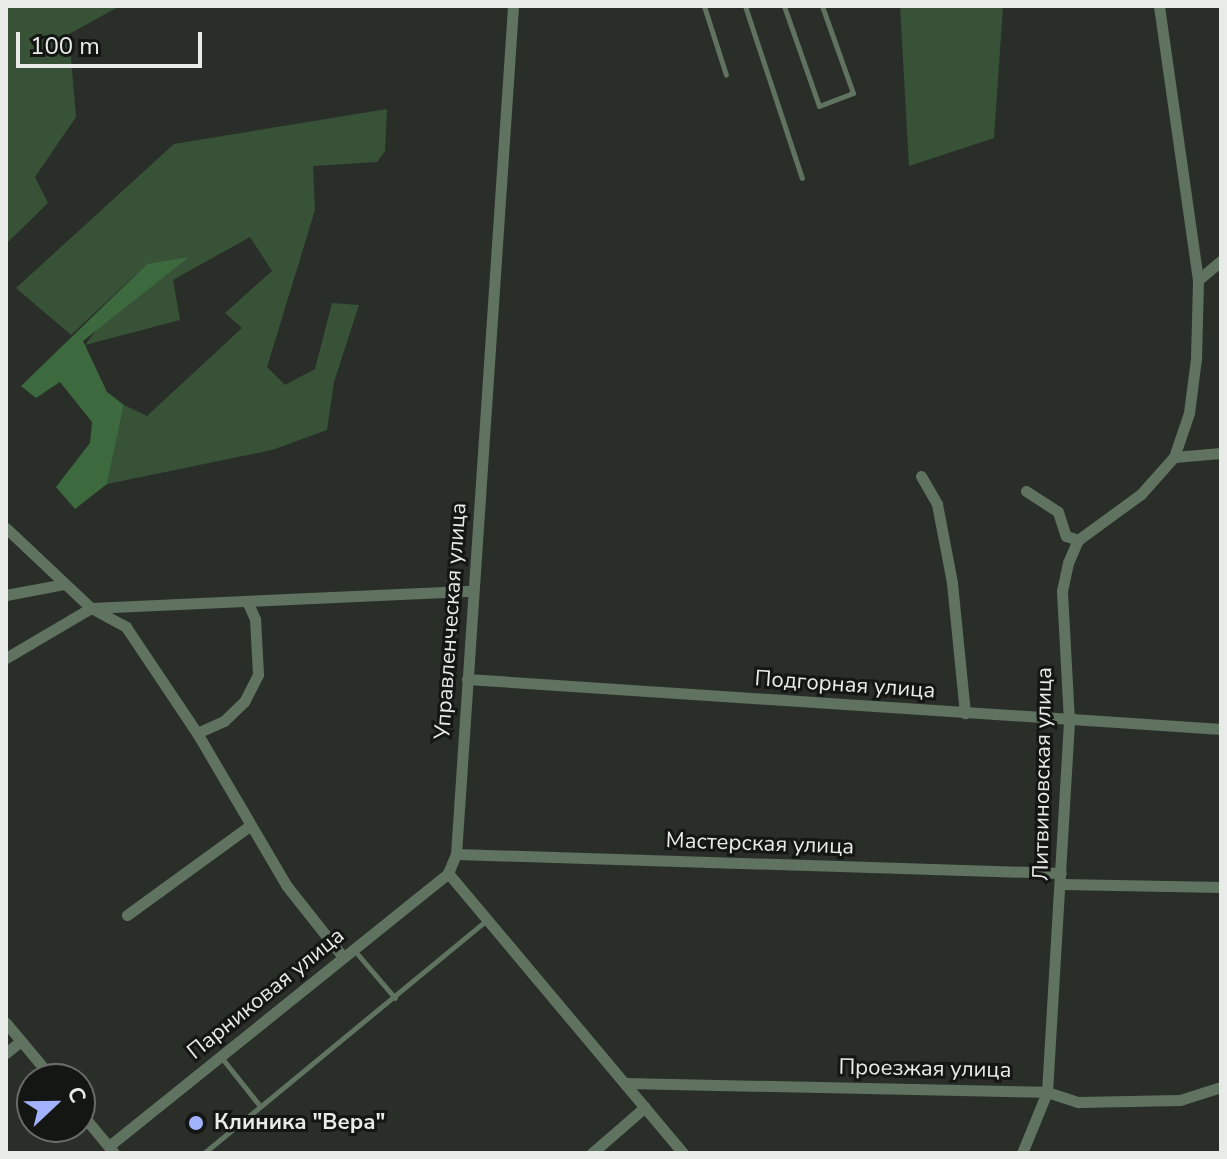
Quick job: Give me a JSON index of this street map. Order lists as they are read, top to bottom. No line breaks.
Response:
{"streets":{"street":["Управленческая улица","Подгорная улица","Литвиновская улица","Мастерская улица","Парниковая улица","Проезжая улица"]},"crossings":[["Управленческая улица","Подгорная улица"],["Управленческая улица","Мастерская улица"],["Управленческая улица","Парниковая улица"],["Подгорная улица","Литвиновская улица"],["Литвиновская улица","Мастерская улица"],["Литвиновская улица","Проезжая улица"]],"places":["Клиника \"Вера\""],"scale_bar":"100 m","north":"right"}
